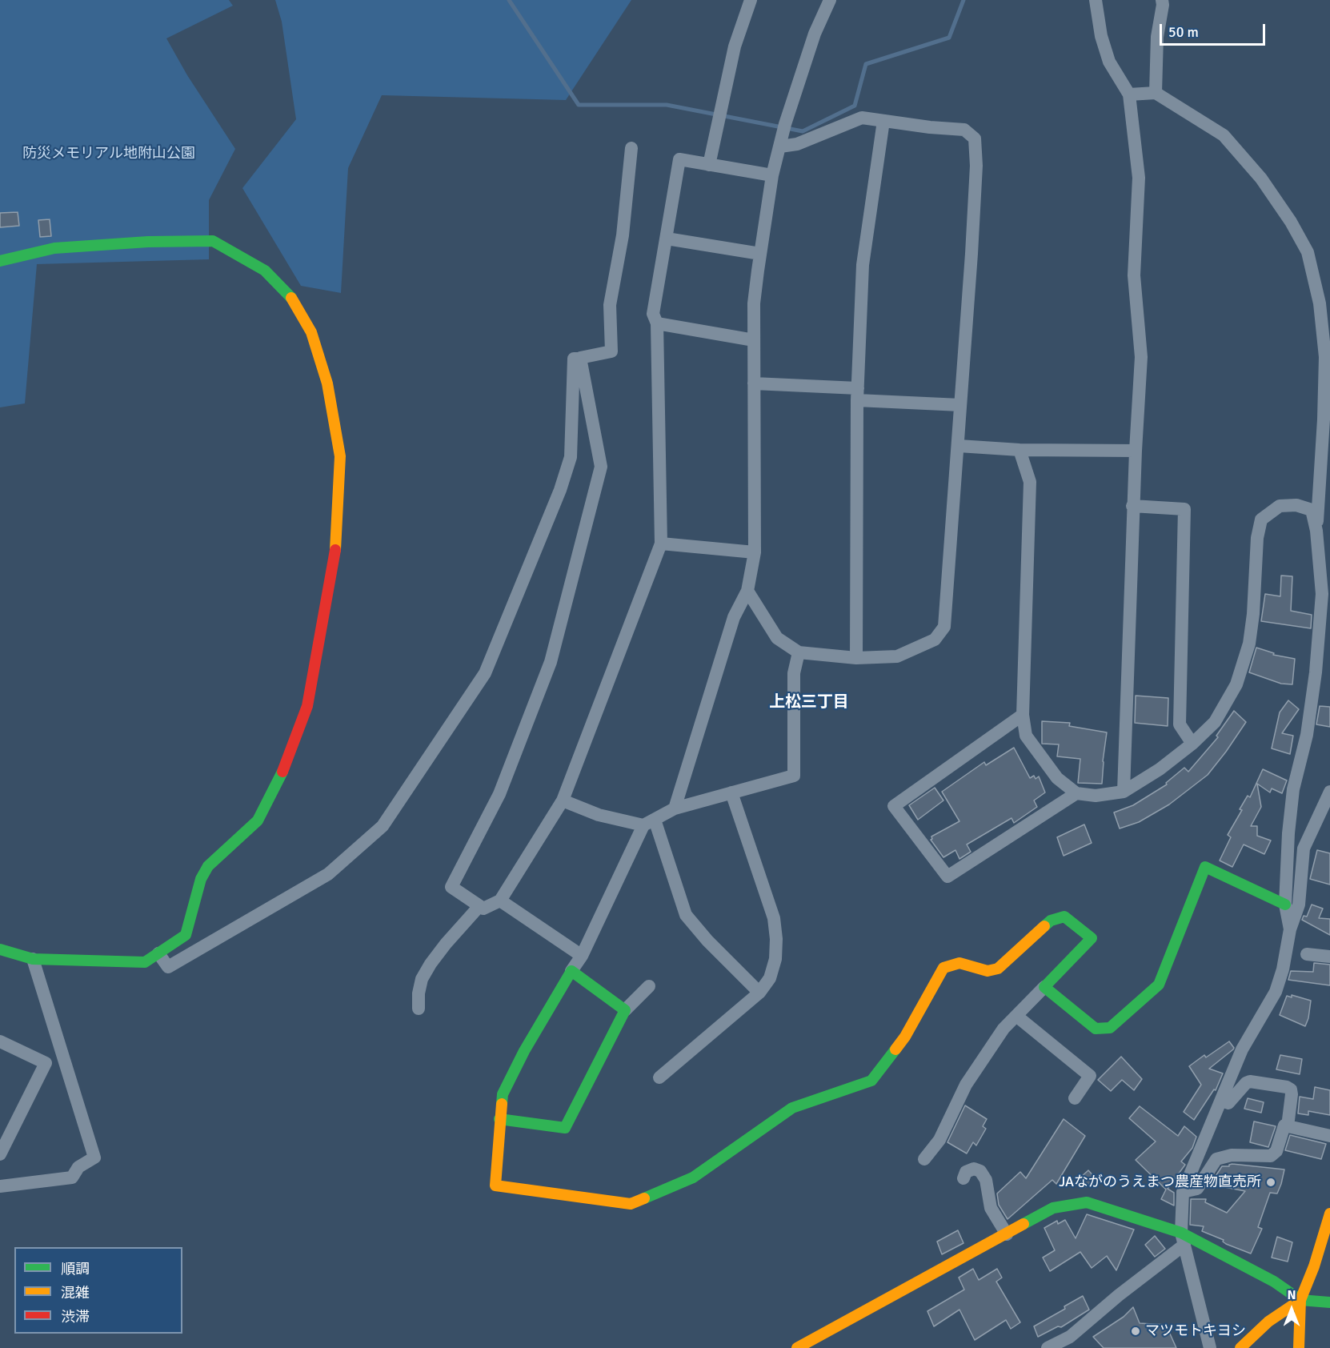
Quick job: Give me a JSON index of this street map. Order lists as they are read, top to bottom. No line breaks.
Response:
{"districts":["上松三丁目"],"parks":["防災メモリアル地附山公園"],"places":["JAながのうえまつ農産物直売所","マツモトキヨシ"],"legend":["順調","混雑","渋滞"],"scale_bar":"50 m","north":"top"}
